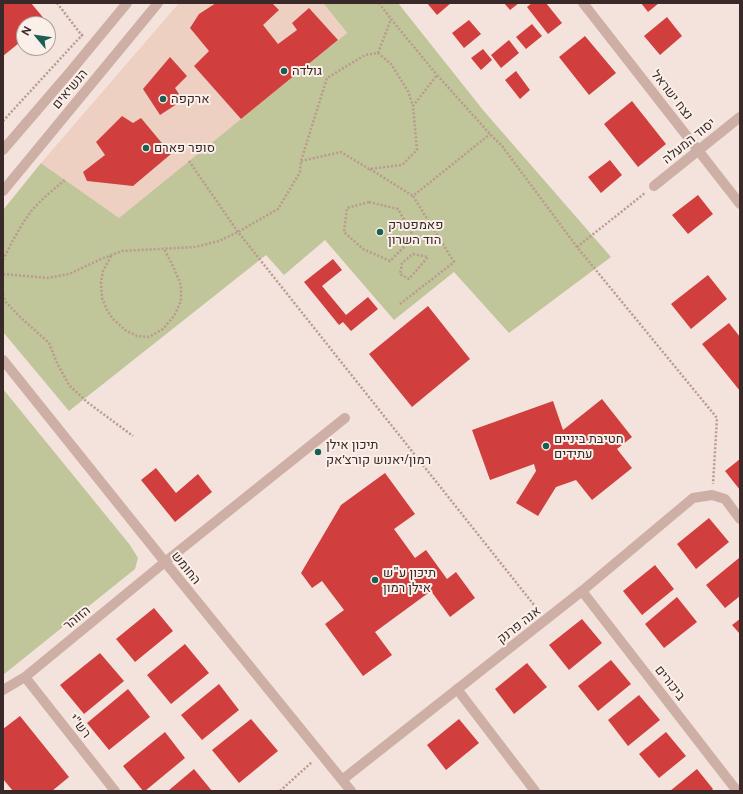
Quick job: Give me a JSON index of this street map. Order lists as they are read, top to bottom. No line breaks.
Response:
{"streets":{"street":["הנשיאים","נצח ישראל","יסוד המעלה","החומש","הזוהר","אנה פרנק","ביכורים","רש\"י"]},"crossings":[["נצח ישראל","יסוד המעלה"],["החומש","הזוהר"],["החומש","אנה פרנק"],["הזוהר","רש\"י"],["אנה פרנק","ביכורים"]],"places":["גולדה","ארקפה","סופר פארם","פאמפטרק הוד השרון","חטיבת ביניים עתידים","תיכון אילן רמון/יאנוש קורצ׳אק","תיכון ע\"ש אילן רמון"],"north":"top left"}
